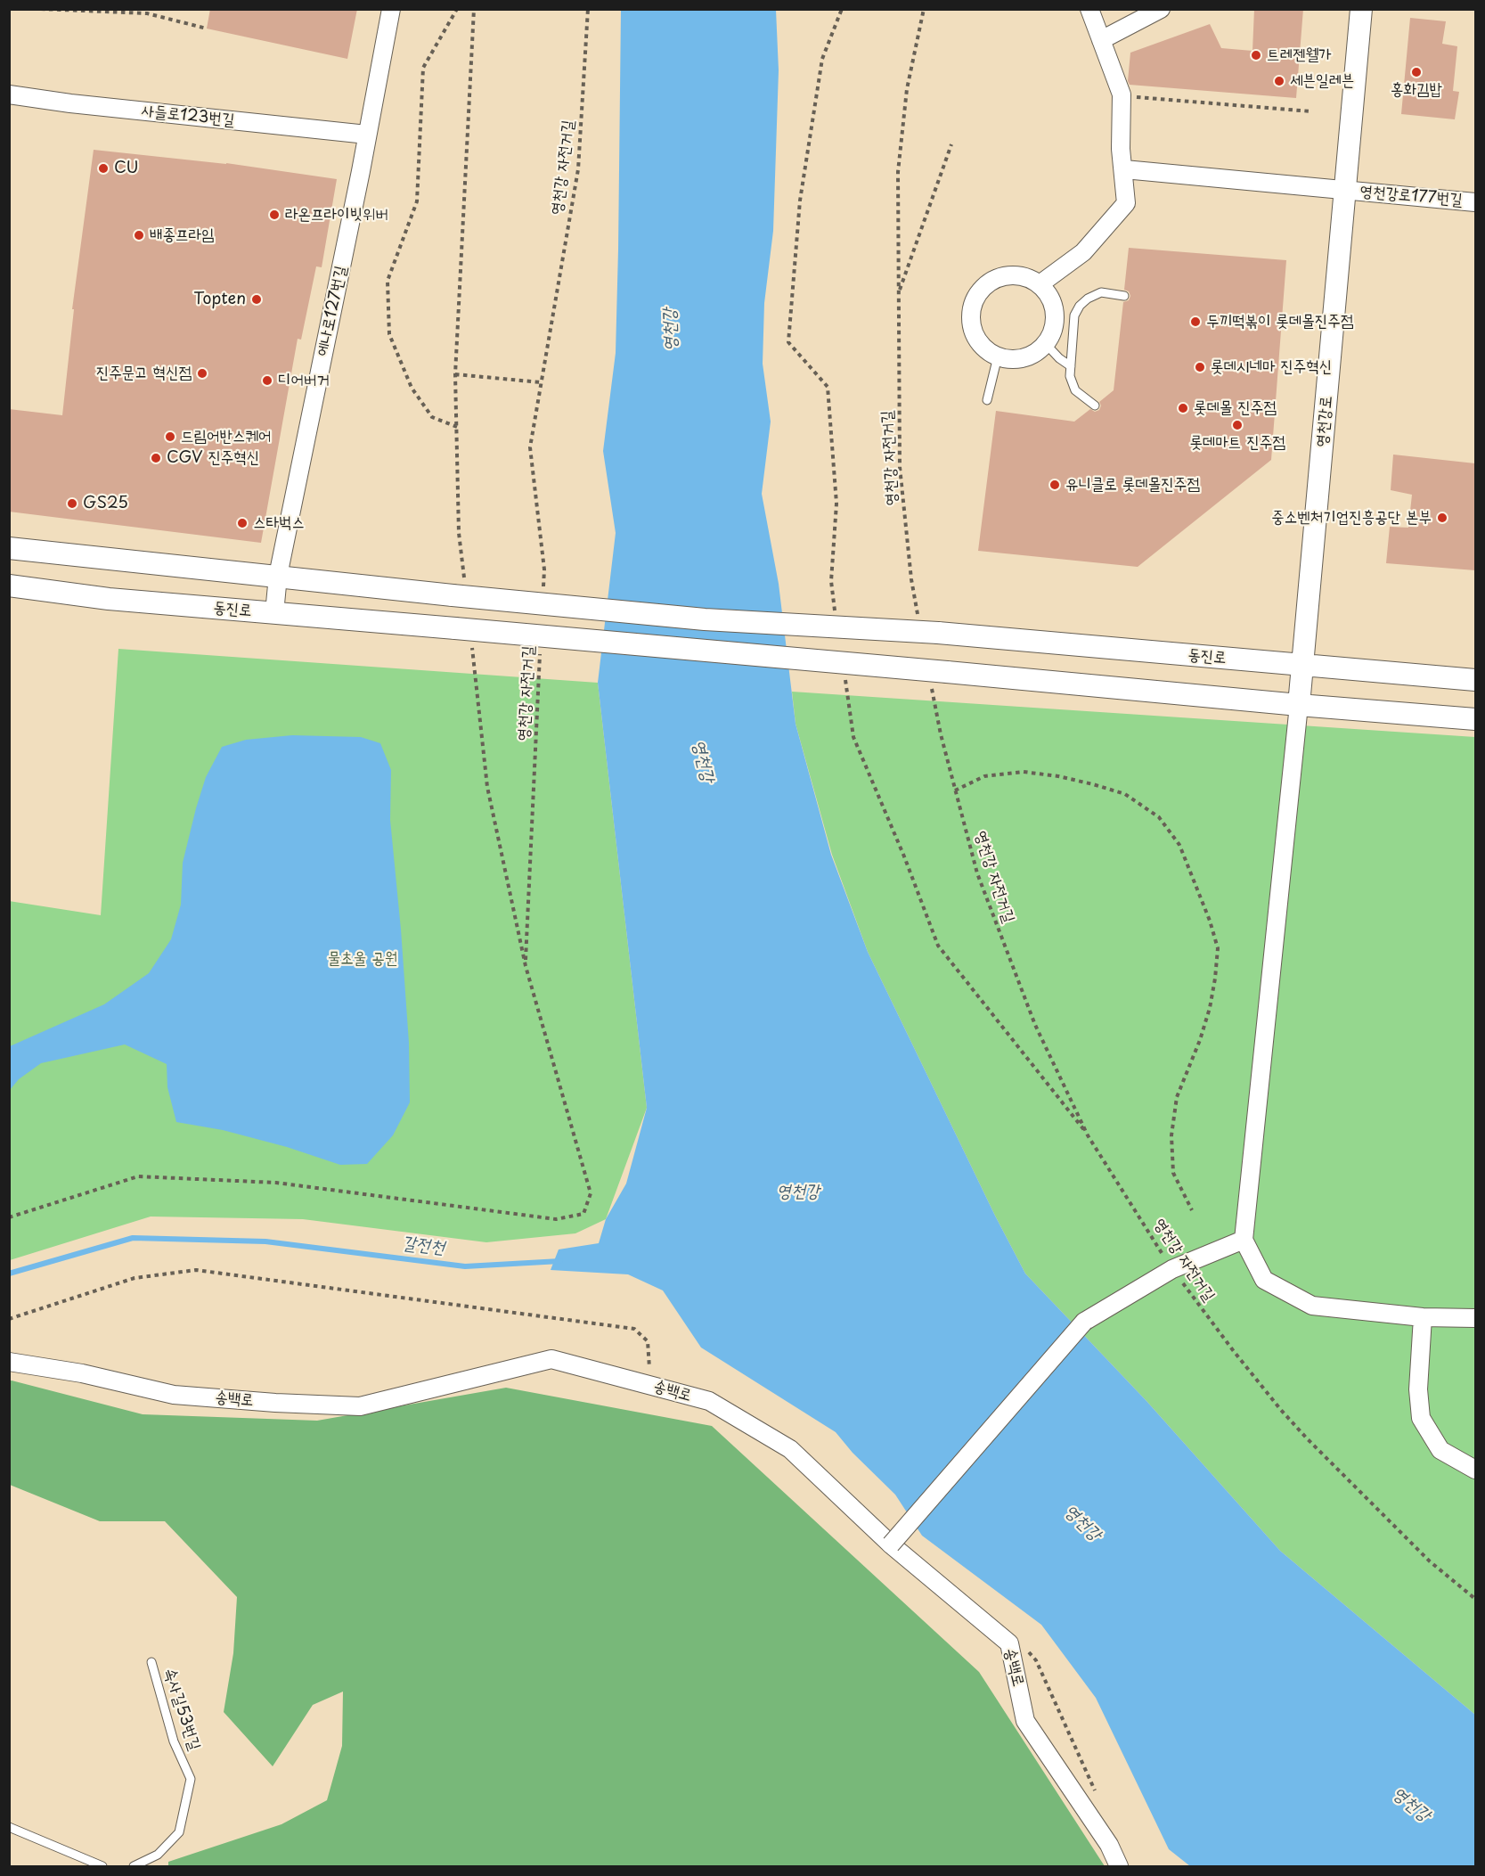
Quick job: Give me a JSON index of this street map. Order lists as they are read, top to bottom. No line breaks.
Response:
{"streets":{"street":["사들로123번길","영천강로177번길","에나로127번길","영천강로","동진로","송백로"],"lane":["속사길53번길"],"path":["영천강 자전거길"]},"crossings":[["사들로123번길","에나로127번길"],["영천강 자전거길","동진로"],["영천강로177번길","영천강로"],["에나로127번길","동진로"],["영천강로","동진로"]],"water":["영천강","갈전천"],"parks":["물초울 공원"],"places":["트레젠웰가","홍화김밥","세븐일레븐","CU","라온프라이빗위버","배종프라임","Topten","두끼떡볶이 롯데몰진주점","롯데시네마 진주혁신","진주문고 혁신점","디어버거","롯데몰 진주점","롯데마트 진주점","드림어반스퀘어","CGV 진주혁신","유니클로 롯데몰진주점","GS25","중소벤처기업진흥공단 본부","스타벅스"]}
